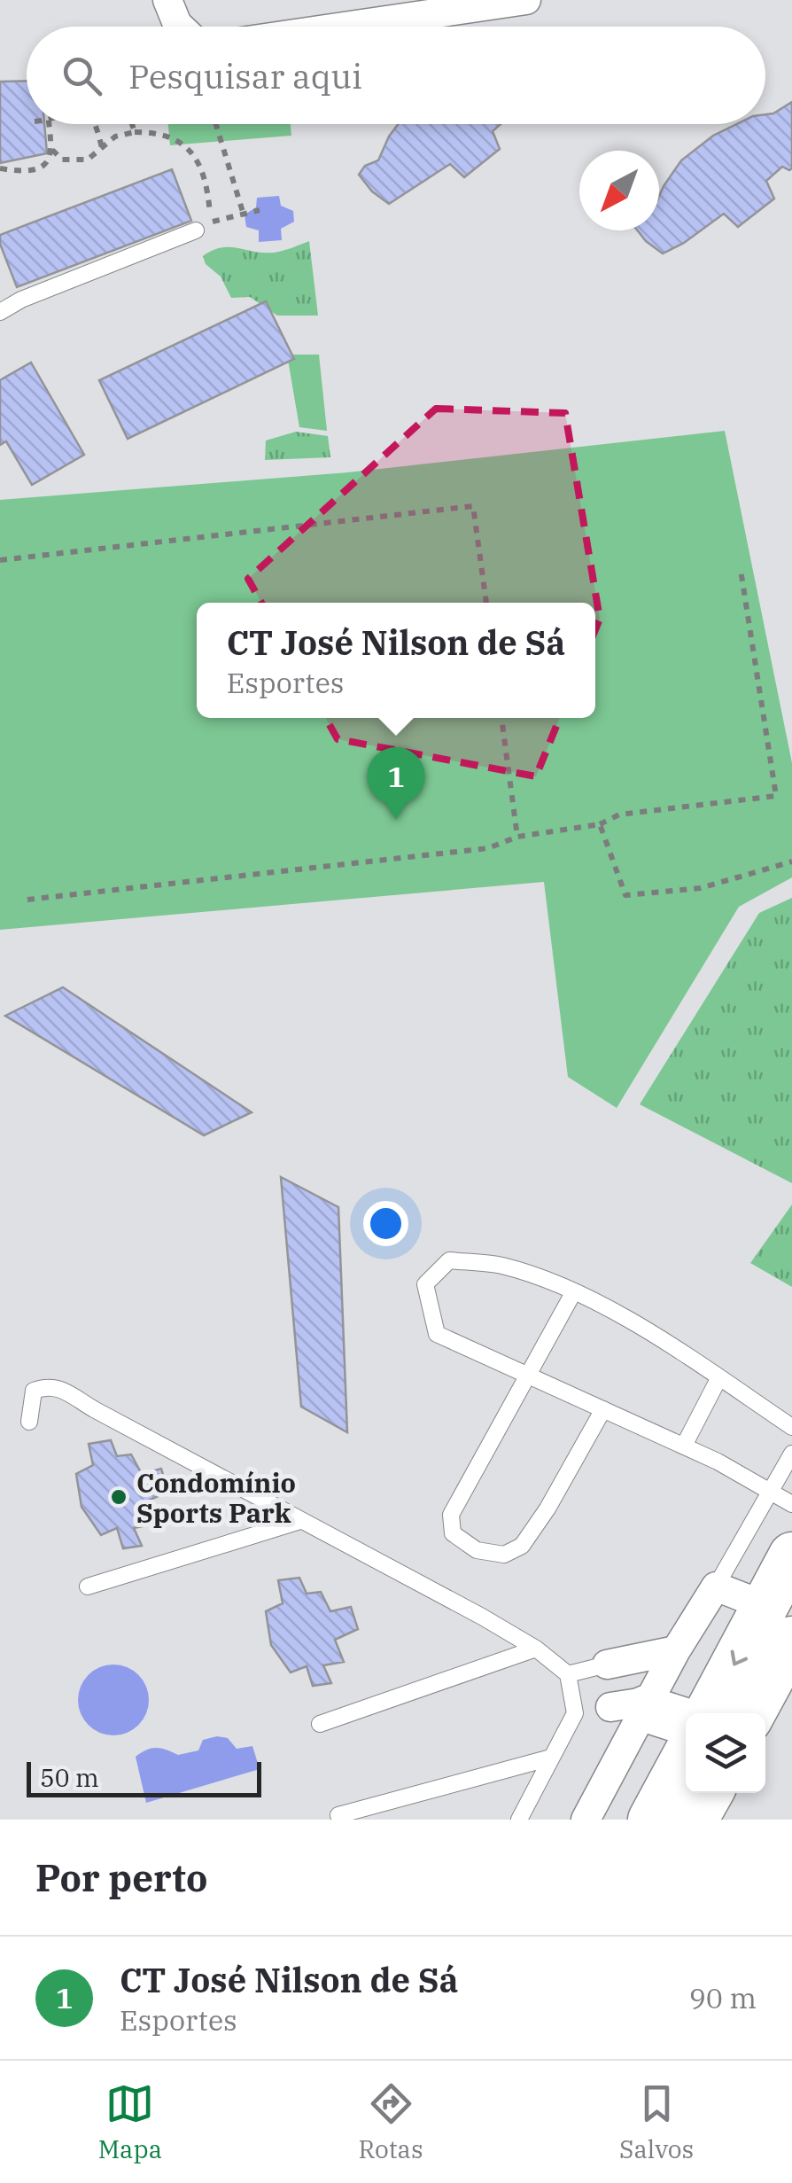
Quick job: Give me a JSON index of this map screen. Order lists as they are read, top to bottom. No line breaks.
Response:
{"places":["Condomínio Sports Park"],"scale_bar":"50 m","north":"bottom left","page":{"search":"Pesquisar aqui","popup":["CT José Nilson de Sá","Esportes"],"pins":"1","scale":"50 m","heading":"Por perto","list":[{"mark":"1","name":"CT José Nilson de Sá","note":"Esportes","value":"90 m"}],"nav":["Mapa","Rotas","Salvos"]}}
